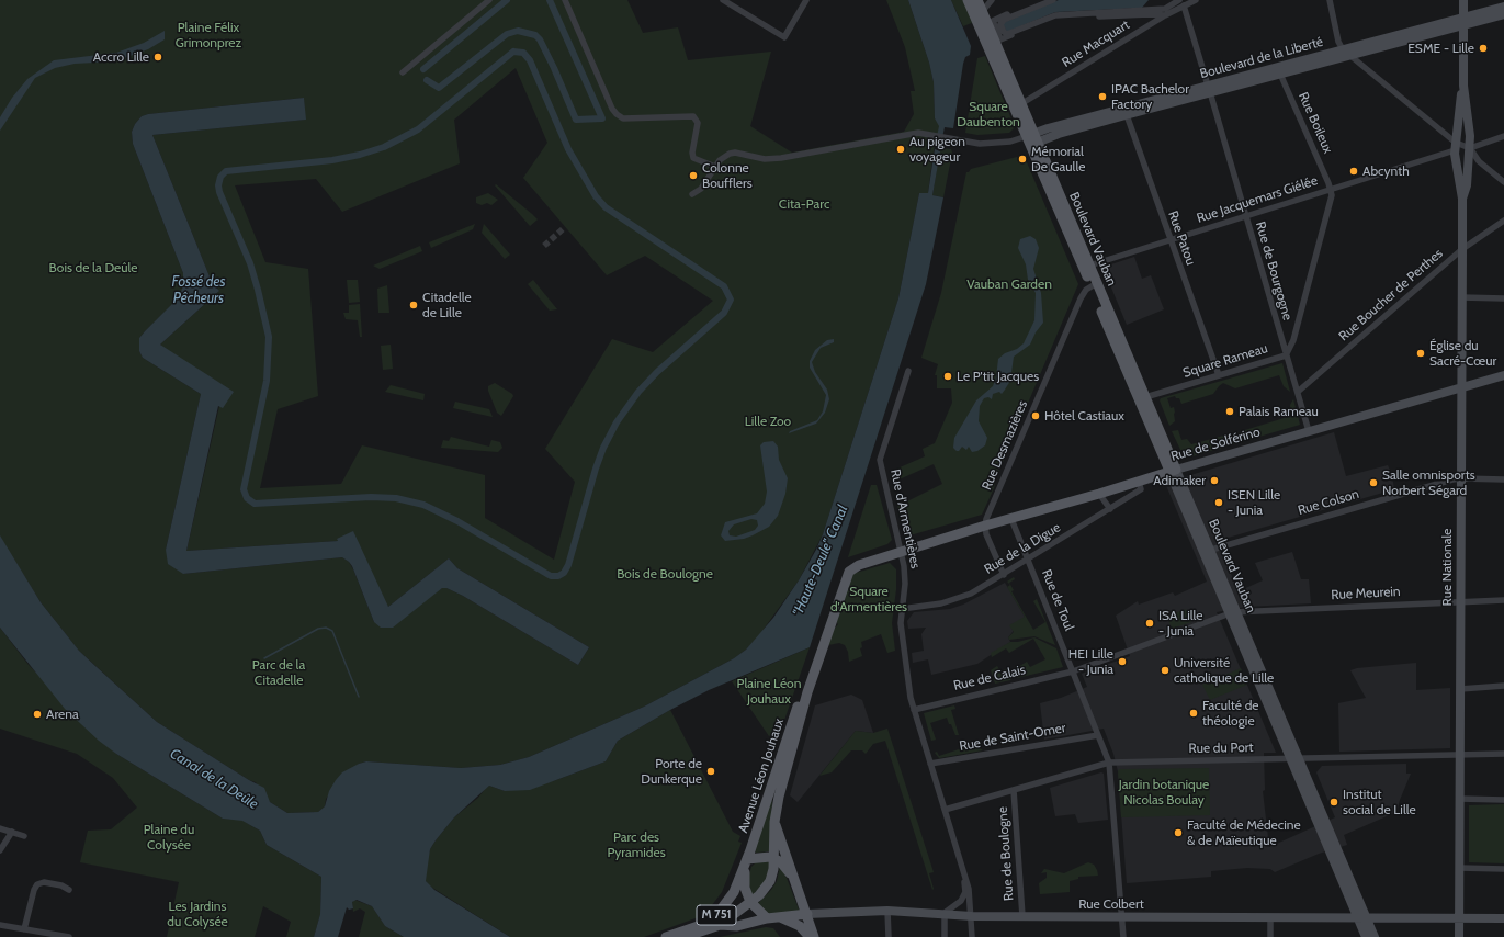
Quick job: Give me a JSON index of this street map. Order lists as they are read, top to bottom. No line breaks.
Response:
{"streets":{"main road":["Boulevard Vauban","Rue de Solférino","Avenue Léon Jouhaux","Rue Colbert","M 751"],"street":["Rue Macquart","Boulevard de la Liberté","Rue Boileux","Rue Jacquemars Giélée","Rue Patou","Rue de Bourgogne","Rue Boucher de Perthes","Square Rameau","Rue Desmazières","Rue Colson","Rue d'Armentières","Rue de la Digue","Rue Nationale","Rue Meurein","Rue de Toul","Rue de Calais","Rue de Saint-Omer","Rue du Port","Rue de Boulogne"]},"crossings":[["Rue Macquart","Rue de Bourgogne"],["Boulevard de la Liberté","Rue Boileux"],["Boulevard de la Liberté","Rue Patou"],["Boulevard de la Liberté","Boulevard Vauban"],["Boulevard de la Liberté","Rue de Bourgogne"],["Boulevard de la Liberté","Rue Nationale"],["Rue Boileux","Rue Jacquemars Giélée"],["Rue Jacquemars Giélée","Rue Patou"],["Rue Jacquemars Giélée","Boulevard Vauban"],["Rue Jacquemars Giélée","Rue de Bourgogne"],["Rue Jacquemars Giélée","Rue Nationale"],["Rue Patou","Square Rameau"],["Boulevard Vauban","Square Rameau"],["Boulevard Vauban","Rue de Solférino"],["Boulevard Vauban","Rue Desmazières"],["Boulevard Vauban","Rue Colson"],["Boulevard Vauban","Rue Meurein"],["Boulevard Vauban","Rue du Port"],["Boulevard Vauban","Rue Colbert"],["Rue de Bourgogne","Square Rameau"],["Rue Boucher de Perthes","Square Rameau"],["Rue Boucher de Perthes","Rue Nationale"],["Square Rameau","Rue de Solférino"],["Rue de Solférino","Rue Desmazières"],["Rue de Solférino","Rue d'Armentières"],["Rue de Solférino","Rue de la Digue"],["Rue de Solférino","Rue Nationale"],["Rue de Solférino","Rue de Toul"],["Rue de Solférino","Avenue Léon Jouhaux"],["Rue Colson","Rue Nationale"],["Rue d'Armentières","Rue de la Digue"],["Rue d'Armentières","Rue de Calais"],["Rue d'Armentières","Rue de Saint-Omer"],["Rue d'Armentières","Rue du Port"],["Rue de la Digue","Rue de Toul"],["Rue Nationale","Rue Meurein"],["Rue Nationale","Rue du Port"],["Rue Nationale","Rue Colbert"],["Rue Meurein","Rue de Toul"],["Rue Meurein","Rue de Calais"],["Rue de Toul","Rue de Calais"],["Rue de Toul","Rue de Saint-Omer"],["Rue de Toul","Rue du Port"],["Rue de Toul","Rue Colbert"],["Rue du Port","Rue de Boulogne"],["Avenue Léon Jouhaux","Rue Colbert"],["Rue de Boulogne","Rue Colbert"]],"water":["Fossé des Pêcheurs","\"Haute-Deule\" Canal","Canal de la Deûle"],"parks":["Plaine Félix Grimonprez","Square Daubenton","Cita-Parc","Bois de la Deûle","Vauban Garden","Lille Zoo","Bois de Boulogne","Square d'Armentières","Parc de la Citadelle","Plaine Léon Jouhaux","Jardin botanique Nicolas Boulay","Plaine du Colysée","Parc des Pyramides","Les Jardins du Colysée"],"places":["ESME - Lille","Accro Lille","IPAC Bachelor Factory","Au pigeon voyageur","Mémorial De Gaulle","Abcynth","Colonne Boufflers","Citadelle de Lille","Église du Sacré-Cœur","Le P'tit Jacques","Palais Rameau","Hôtel Castiaux","Adimaker","Salle omnisports Norbert Ségard","ISEN Lille - Junia","ISA Lille - Junia","HEI Lille - Junia","Université catholique de Lille","Faculté de théologie","Arena","Porte de Dunkerque","Institut social de Lille","Faculté de Médecine & de Maïeutique"]}
